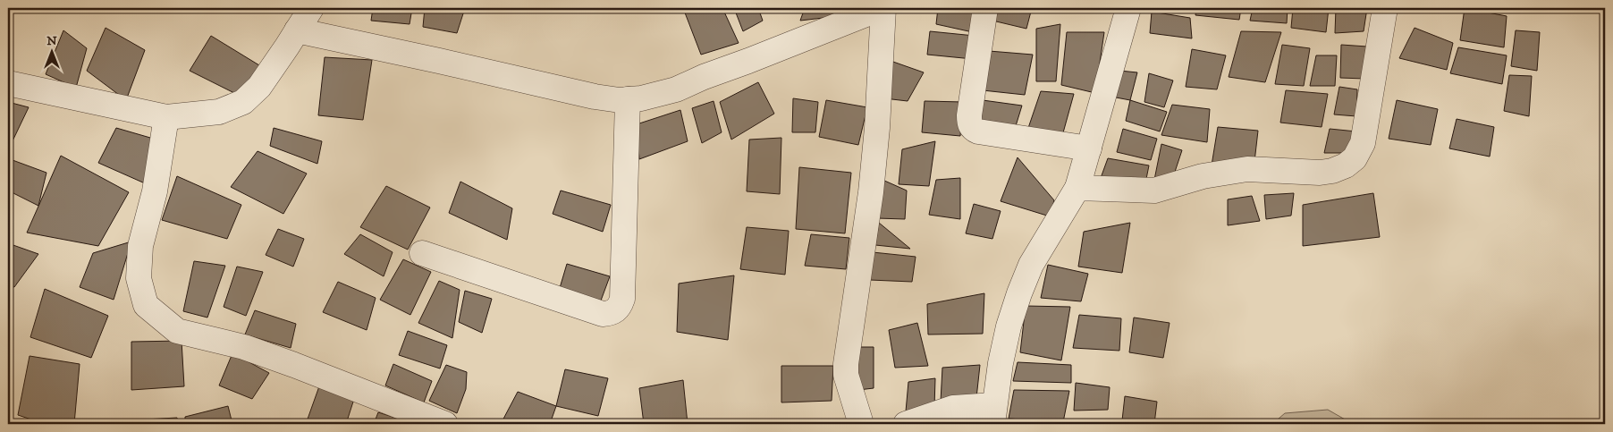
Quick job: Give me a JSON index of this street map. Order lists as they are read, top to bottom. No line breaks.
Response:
{"north":"top"}
